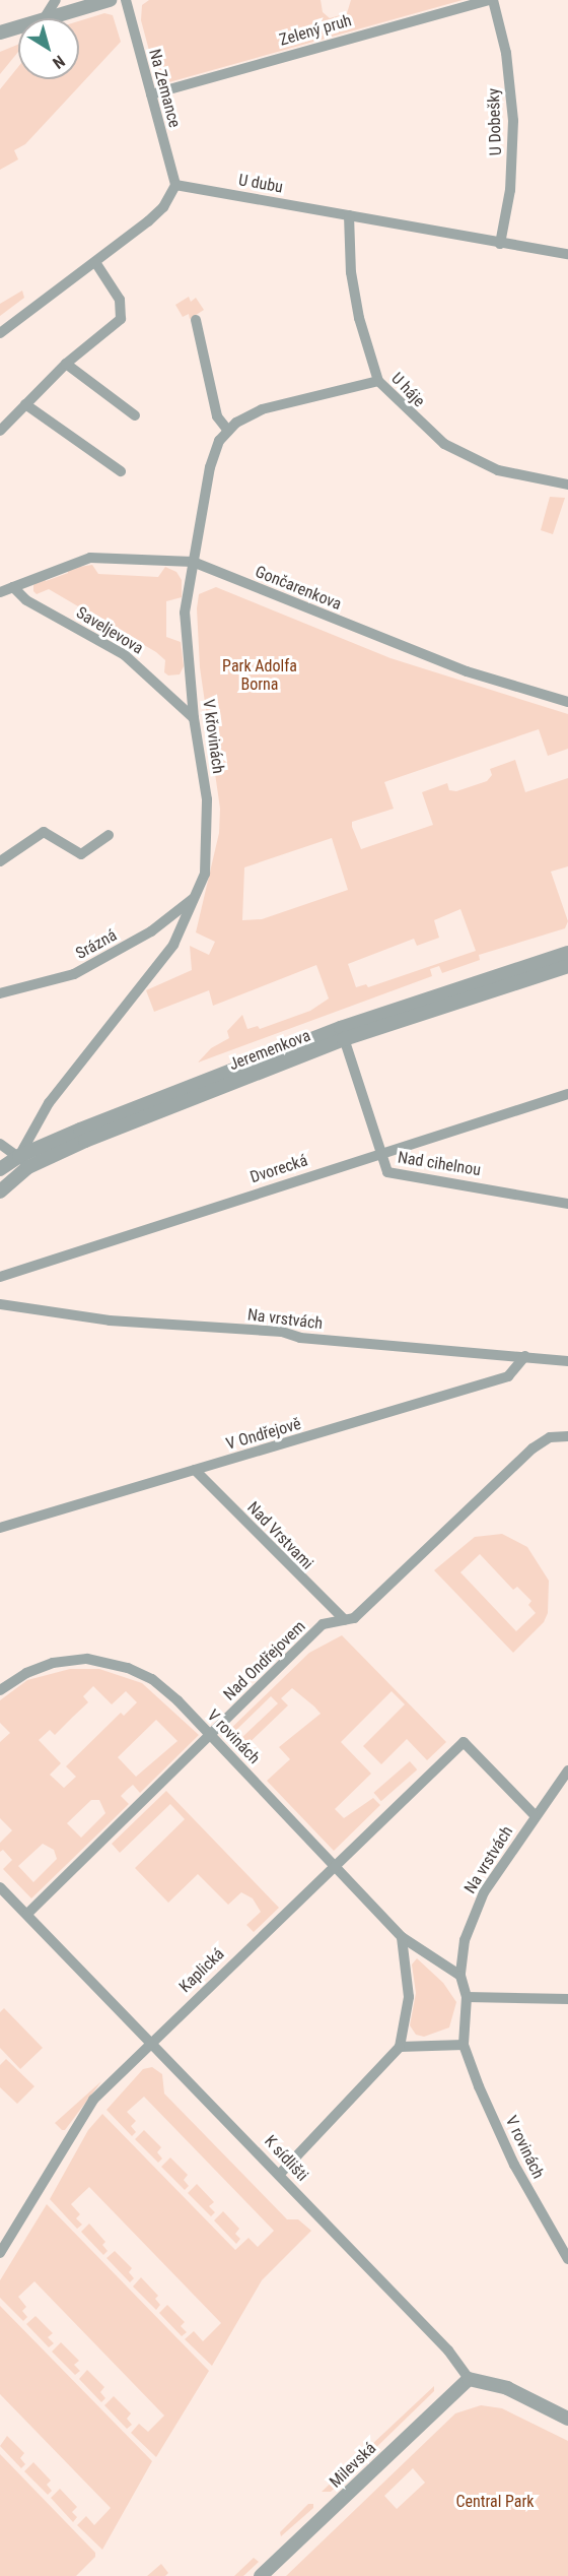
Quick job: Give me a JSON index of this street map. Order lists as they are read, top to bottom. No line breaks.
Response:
{"streets":{"street":["Zelený pruh","Na Zemance","U Dobešky","U dubu","U háje","Gončarenkova","Saveljevova","V křovinách","Srázná","Jeremenkova","Nad cihelnou","Dvorecká","Na vrstvách","V Ondřejově","Nad Vrstvami","Nad Ondřejovem","V rovinách","Kaplická","K sídlišti","Milevská"]},"crossings":[["Zelený pruh","Na Zemance"],["Zelený pruh","U Dobešky"],["Na Zemance","U dubu"],["U Dobešky","U dubu"],["U dubu","U háje"],["U háje","V křovinách"],["Gončarenkova","Saveljevova"],["Gončarenkova","V křovinách"],["Saveljevova","V křovinách"],["V křovinách","Srázná"],["V křovinách","Jeremenkova"],["Jeremenkova","Nad cihelnou"],["Nad cihelnou","Dvorecká"],["Na vrstvách","V Ondřejově"],["Na vrstvách","V rovinách"],["Na vrstvách","Kaplická"],["V Ondřejově","Nad Vrstvami"],["Nad Vrstvami","Nad Ondřejovem"],["Nad Ondřejovem","V rovinách"],["Nad Ondřejovem","K sídlišti"],["V rovinách","Kaplická"],["Kaplická","K sídlišti"],["K sídlišti","Milevská"]],"parks":["Park Adolfa Borna","Central Park"],"north":"bottom right"}
